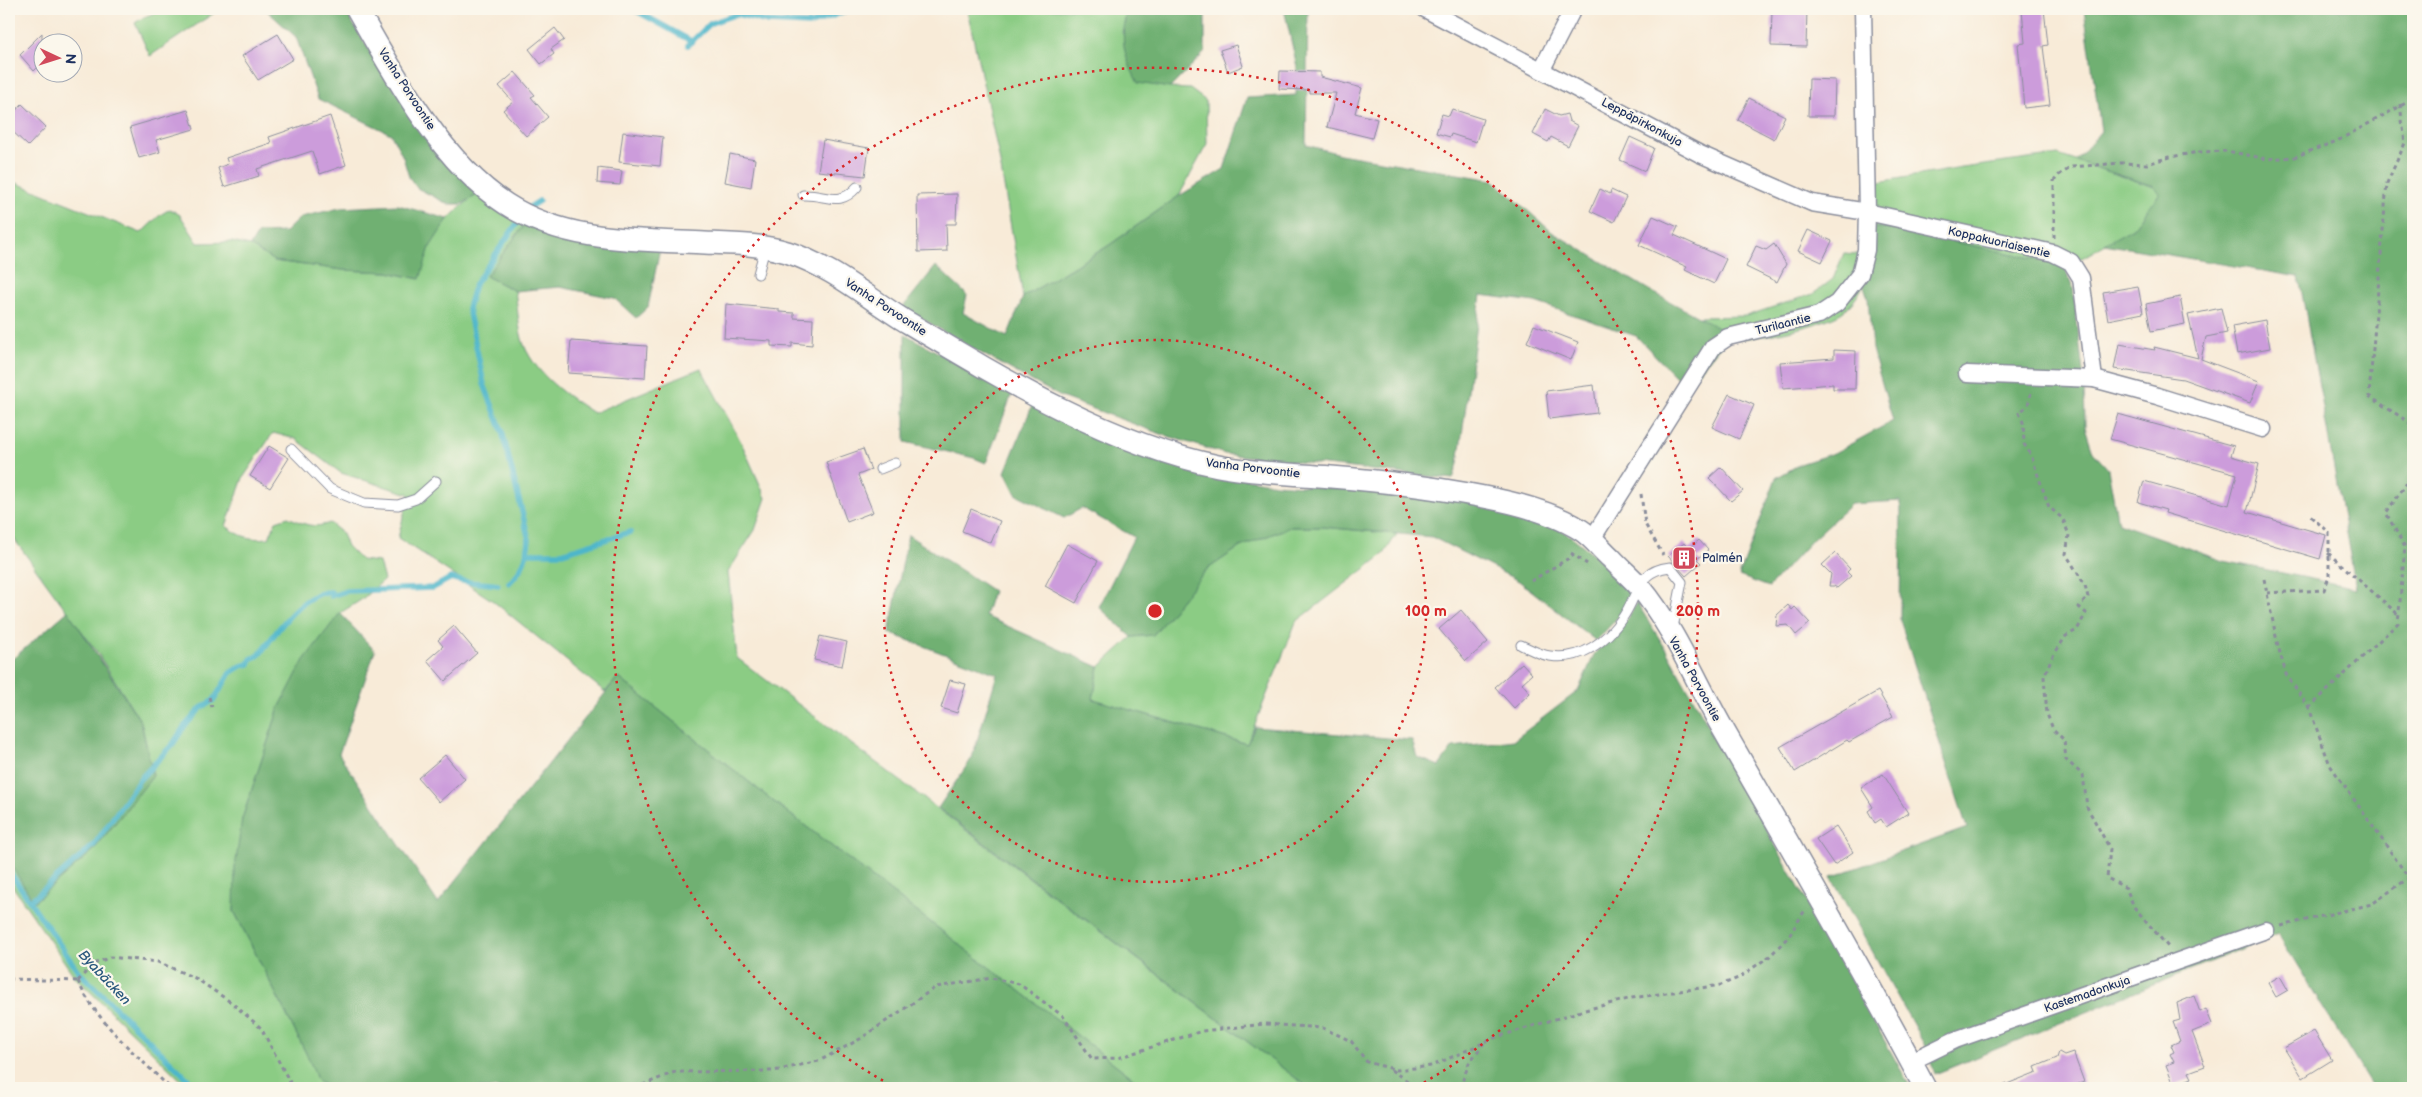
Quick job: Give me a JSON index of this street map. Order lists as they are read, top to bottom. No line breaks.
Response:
{"streets":{"street":["Vanha Porvoontie","Leppäpirkonkuja","Koppakuoriaisentie","Turilaantie","Kastemadonkuja"]},"crossings":[["Vanha Porvoontie","Turilaantie"],["Vanha Porvoontie","Kastemadonkuja"],["Leppäpirkonkuja","Koppakuoriaisentie"],["Leppäpirkonkuja","Turilaantie"],["Koppakuoriaisentie","Turilaantie"]],"water":["Byabäcken"],"places":{"building":["Palmén"]},"north":"right","rings":["100 m","200 m"]}
